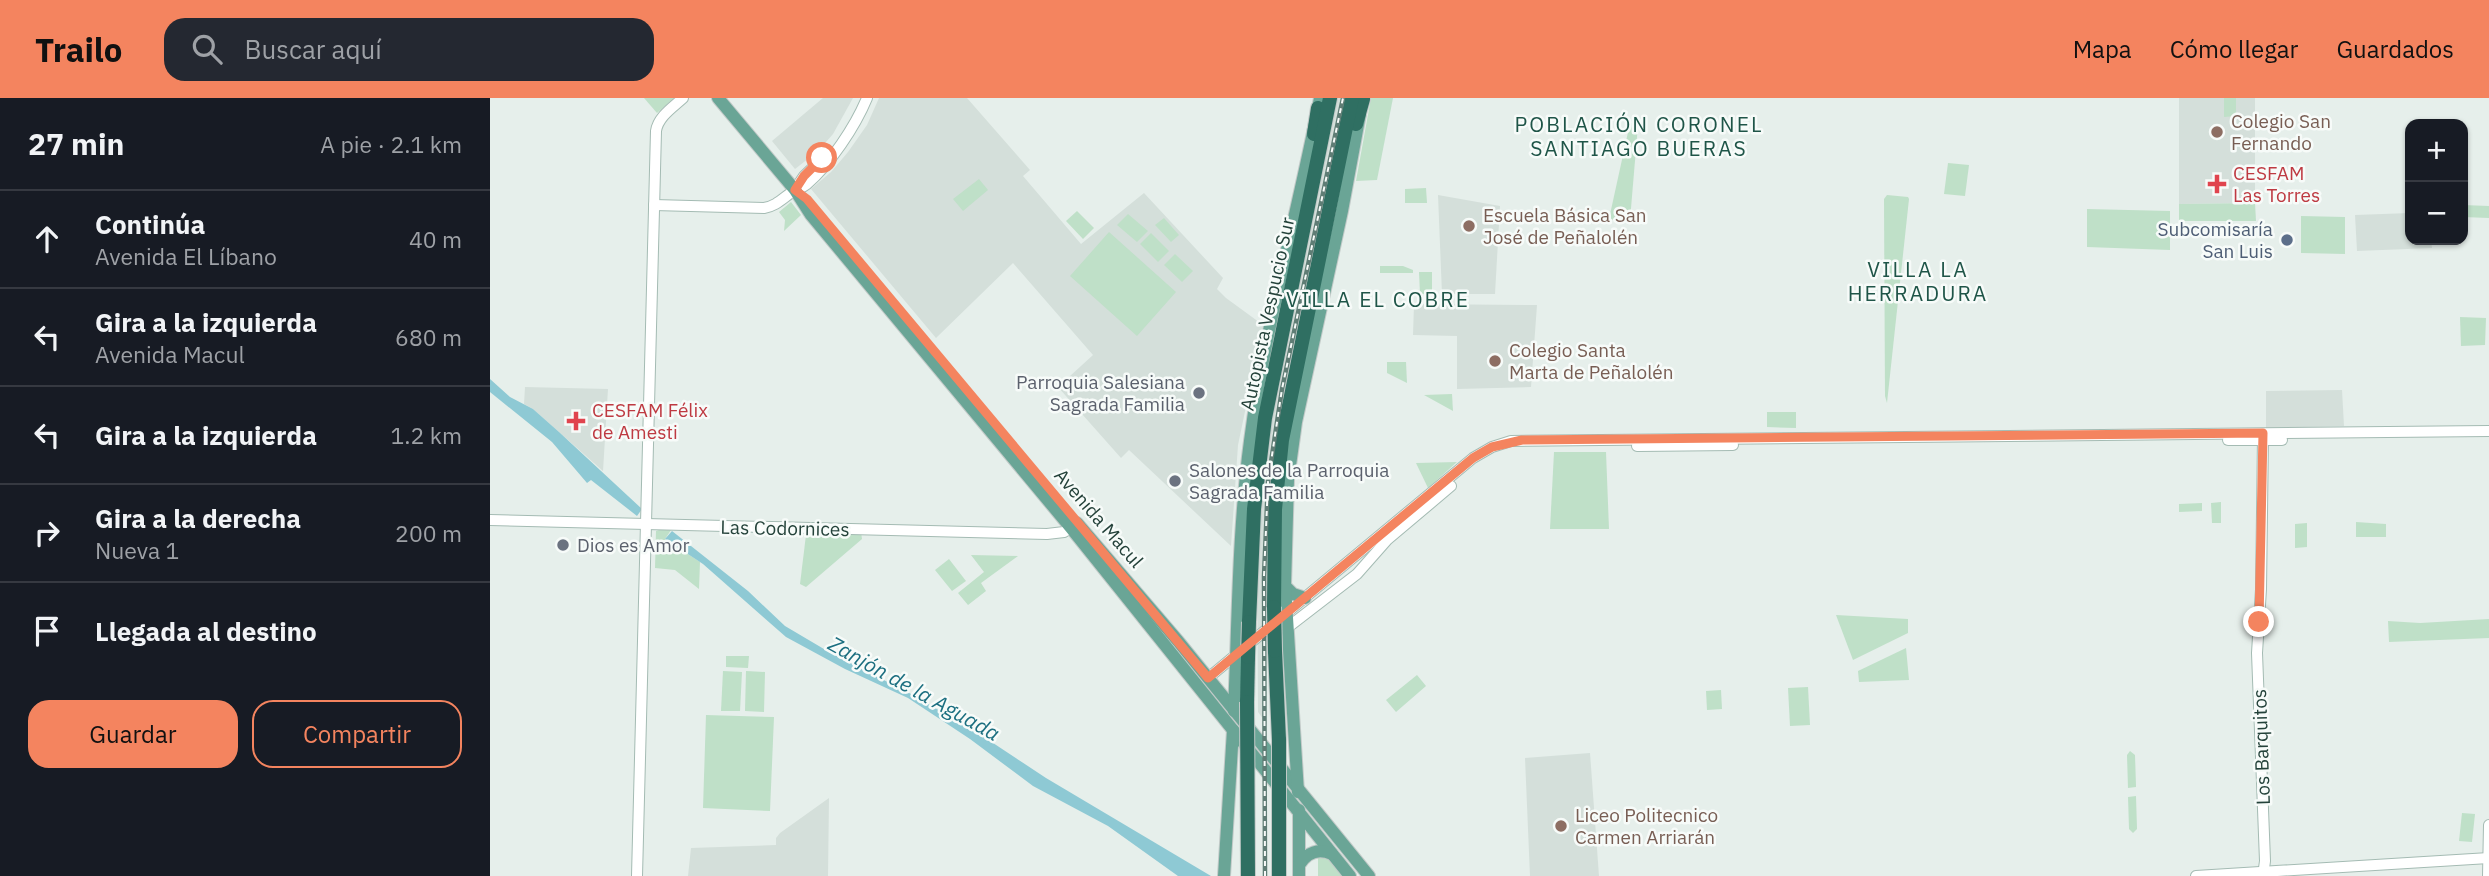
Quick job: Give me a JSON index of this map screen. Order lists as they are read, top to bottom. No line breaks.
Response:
{"streets":{"highway":["Autopista Vespucio Sur"],"main road":["Avenida Macul"],"street":["Las Codornices","Los Barquitos"]},"crossings":[["Avenida Macul","Las Codornices"]],"districts":["POBLACIÓN CORONEL SANTIAGO BUERAS","VILLA LA HERRADURA","VILLA EL COBRE"],"water":["Zanjón de la Aguada"],"places":{"other":["Colegio San Fernando","Escuela Básica San José de Peñalolén","Subcomisaría San Luis","Colegio Santa Marta de Peñalolén","Parroquia Salesiana Sagrada Familia","Salones de la Parroquia Sagrada Familia","Dios es Amor","Liceo Politecnico Carmen Arriarán"],"health":["CESFAM Las Torres","CESFAM Félix de Amesti"]},"page":{"header":"Trailo","search":"Buscar aquí","nav":["Mapa","Cómo llegar","Guardados"],"heading":["27 min","A pie · 2.1 km"],"map_buttons":["+","−"],"list":[["Continúa","Avenida El Líbano","40 m"],["Gira a la izquierda","Avenida Macul","680 m"],["Gira a la izquierda","1.2 km"],["Gira a la derecha","Nueva 1","200 m"],"Llegada al destino"],"buttons":["Guardar","Compartir"]}}
